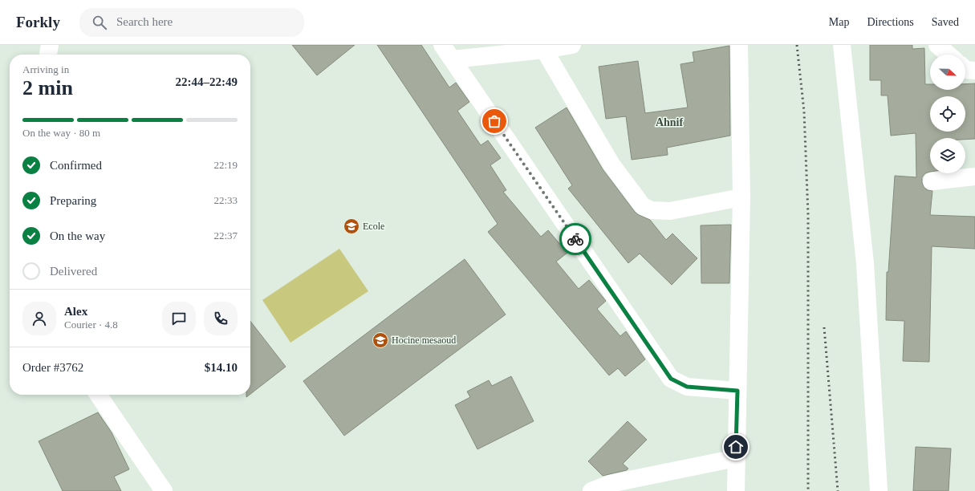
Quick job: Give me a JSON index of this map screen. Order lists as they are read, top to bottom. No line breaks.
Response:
{"districts":["Ahnif"],"places":{"school or university":["Ecole","Hocine mesaoud"]},"north":"right","page":{"header":"Forkly","search":"Search here","nav":["Map","Directions","Saved"],"heading":["2 min","Arriving in","22:44–22:49"],"panel":["Alex","Courier · 4.8","Order #3762","$14.10"],"bar":"On the way · 80 m","list":[["Confirmed","22:19"],["Preparing","22:33"],["On the way","22:37"],"Delivered"]}}
